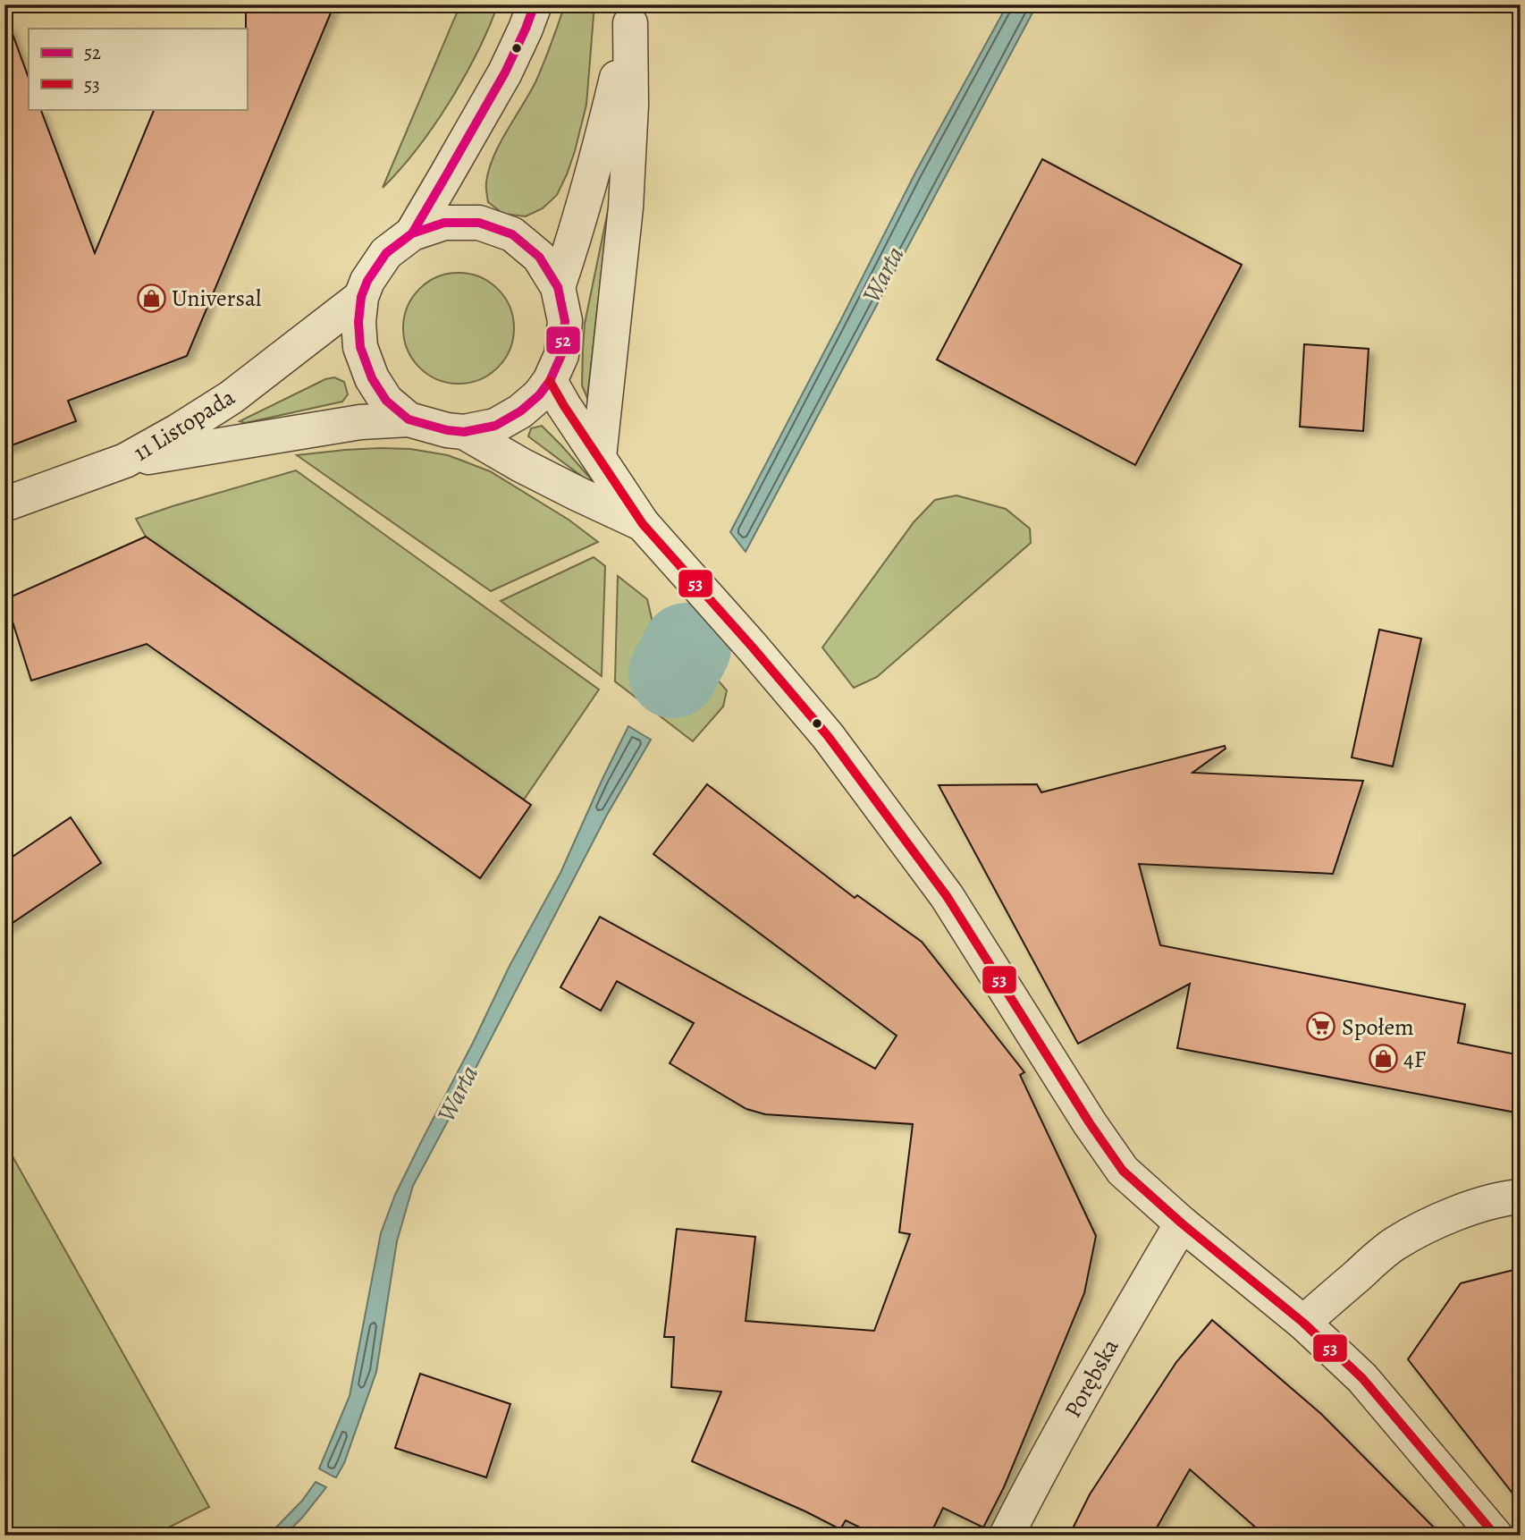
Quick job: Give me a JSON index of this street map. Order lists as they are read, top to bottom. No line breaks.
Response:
{"streets":{"street":["11 Listopada","Porębska"]},"water":["Warta"],"places":{"shop":["Universal","4F"],"supermarket":["Społem"]},"lines":["transit line 52","transit line 53"],"legend":["52","53"]}
